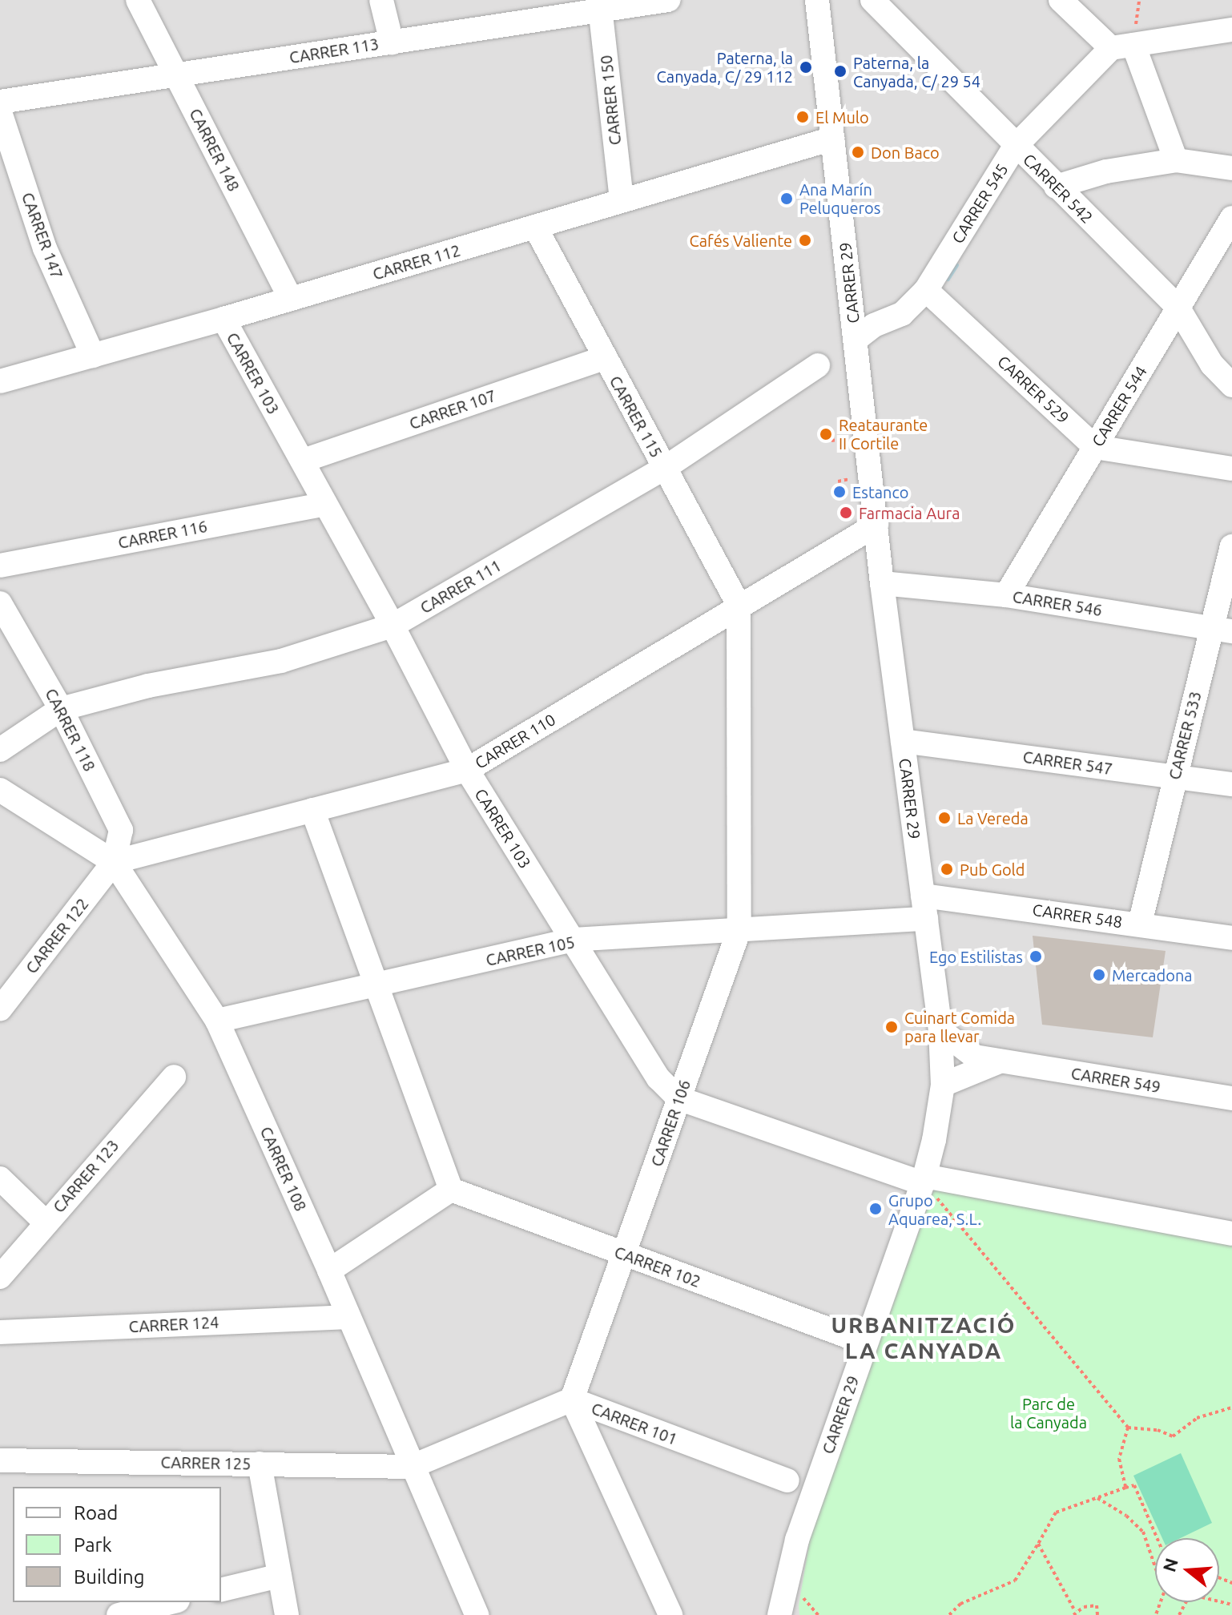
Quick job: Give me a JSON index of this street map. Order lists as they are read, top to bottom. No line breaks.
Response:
{"streets":{"street":["CARRER 113","CARRER 150","CARRER 148","CARRER 542","CARRER 545","CARRER 147","CARRER 112","CARRER 29","CARRER 103","CARRER 529","CARRER 544","CARRER 107","CARRER 115","CARRER 116","CARRER 111","CARRER 546","CARRER 118","CARRER 533","CARRER 110","CARRER 547","CARRER 548","CARRER 122","CARRER 105","CARRER 549","CARRER 106","CARRER 108","CARRER 123","CARRER 102","CARRER 124","CARRER 101","CARRER 125"]},"crossings":[["CARRER 113","CARRER 150"],["CARRER 113","CARRER 148"],["CARRER 150","CARRER 112"],["CARRER 148","CARRER 112"],["CARRER 542","CARRER 545"],["CARRER 542","CARRER 544"],["CARRER 545","CARRER 29"],["CARRER 545","CARRER 529"],["CARRER 147","CARRER 112"],["CARRER 112","CARRER 29"],["CARRER 112","CARRER 103"],["CARRER 112","CARRER 115"],["CARRER 29","CARRER 103"],["CARRER 29","CARRER 546"],["CARRER 29","CARRER 110"],["CARRER 29","CARRER 547"],["CARRER 29","CARRER 548"],["CARRER 29","CARRER 105"],["CARRER 29","CARRER 549"],["CARRER 29","CARRER 102"],["CARRER 103","CARRER 107"],["CARRER 103","CARRER 116"],["CARRER 103","CARRER 111"],["CARRER 103","CARRER 110"],["CARRER 103","CARRER 105"],["CARRER 103","CARRER 106"],["CARRER 529","CARRER 544"],["CARRER 544","CARRER 546"],["CARRER 107","CARRER 115"],["CARRER 115","CARRER 111"],["CARRER 115","CARRER 110"],["CARRER 115","CARRER 106"],["CARRER 111","CARRER 118"],["CARRER 546","CARRER 533"],["CARRER 118","CARRER 110"],["CARRER 118","CARRER 122"],["CARRER 118","CARRER 108"],["CARRER 533","CARRER 547"],["CARRER 533","CARRER 548"],["CARRER 110","CARRER 122"],["CARRER 110","CARRER 106"],["CARRER 110","CARRER 108"],["CARRER 122","CARRER 108"],["CARRER 105","CARRER 106"],["CARRER 105","CARRER 108"],["CARRER 106","CARRER 102"],["CARRER 106","CARRER 101"],["CARRER 108","CARRER 124"],["CARRER 108","CARRER 101"],["CARRER 108","CARRER 125"],["CARRER 101","CARRER 125"]],"districts":["URBANITZACIÓ LA CANYADA"],"parks":["Parc de la Canyada"],"places":["Paterna, la Canyada, C/ 29 112","Paterna, la Canyada, C/ 29 54","El Mulo","Don Baco","Ana Marín Peluqueros","Cafés Valiente","Reataurante II Cortile","Estanco","Farmacia Aura","La Vereda","Pub Gold","Ego Estilistas","Mercadona","Cuinart Comida para llevar","Grupo Aquarea, S.L."],"legend":["Road","Park","Building"],"north":"left"}
